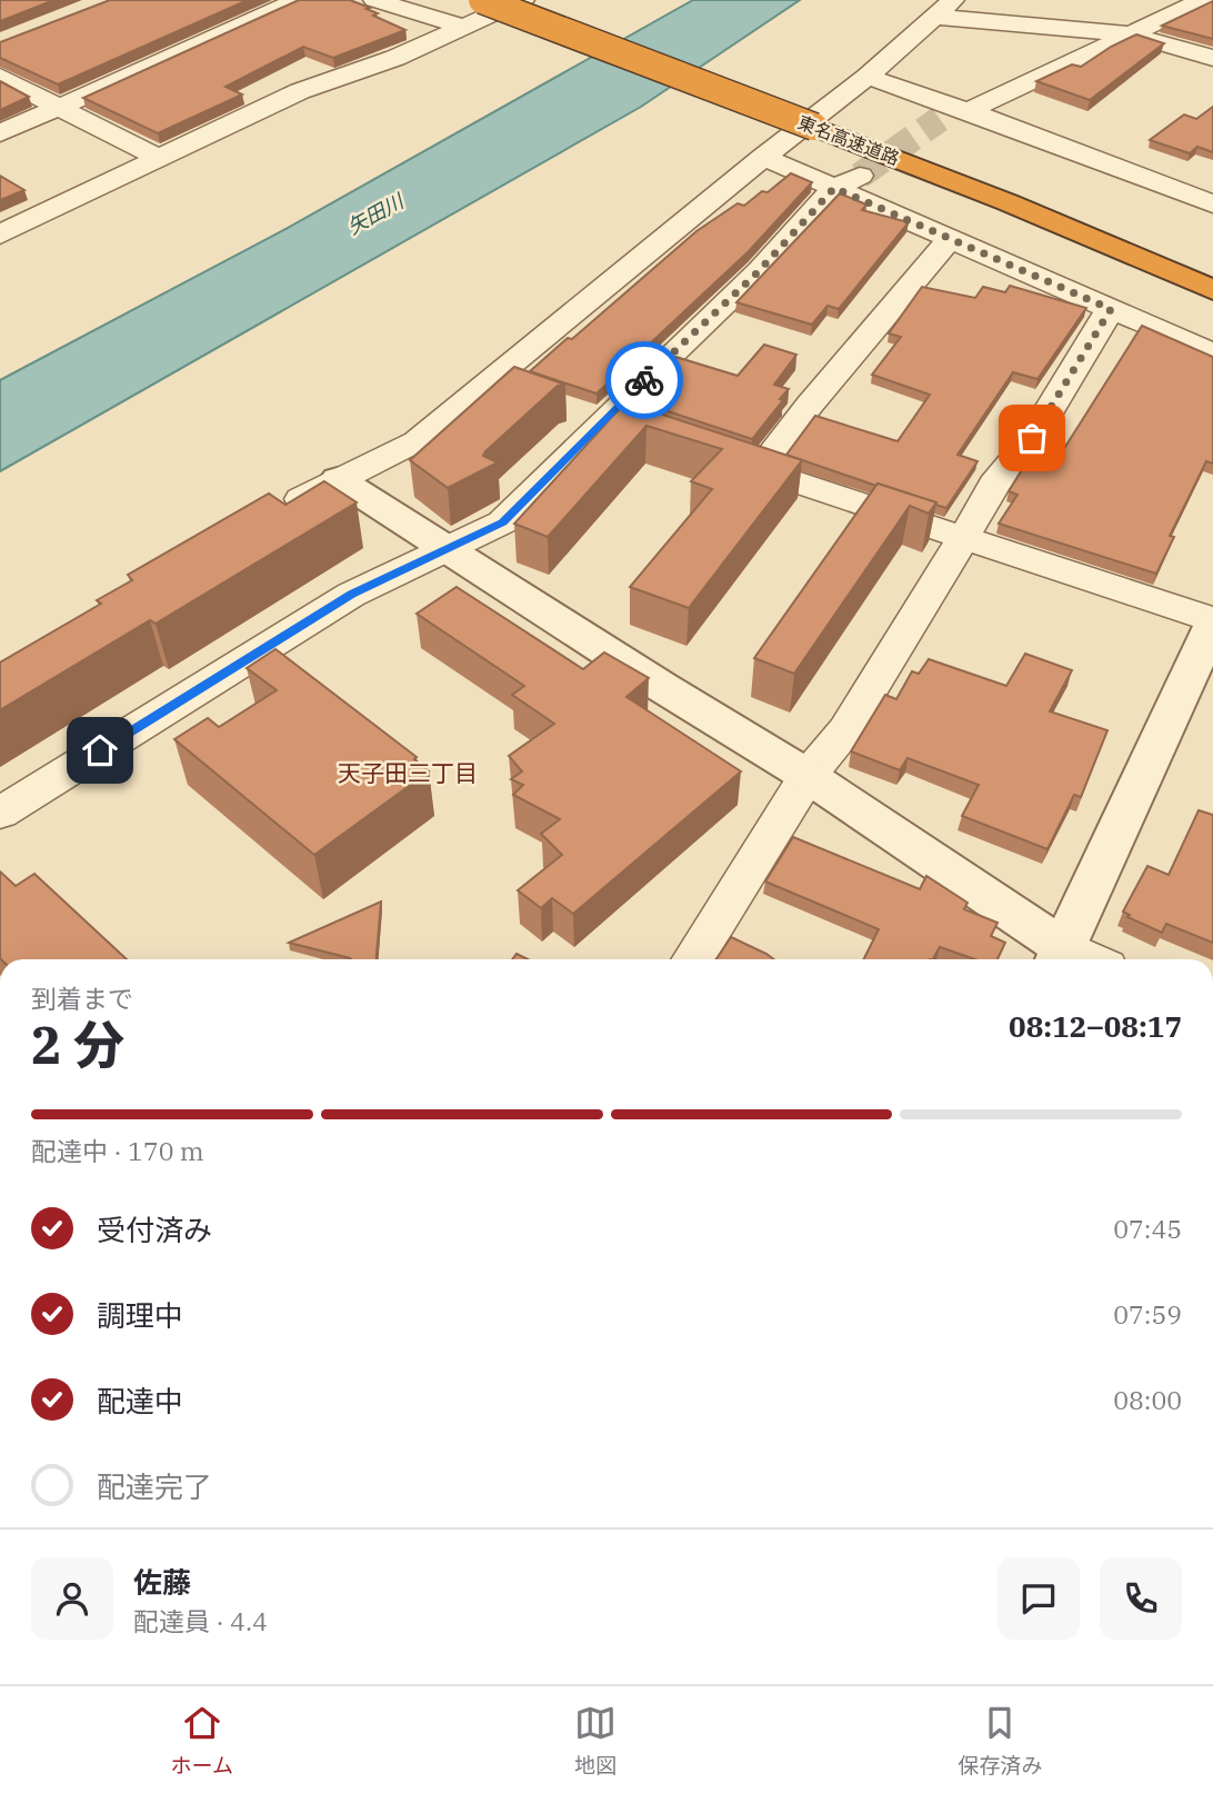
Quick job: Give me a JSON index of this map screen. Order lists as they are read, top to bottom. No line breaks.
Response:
{"streets":{"highway":["東名高速道路"]},"districts":["天子田三丁目"],"water":["矢田川"],"page":{"heading":["2 分","到着まで","08:12–08:17"],"panel":["佐藤","配達員 · 4.4"],"bar":"配達中 · 170 m","list":[["受付済み","07:45"],["調理中","07:59"],["配達中","08:00"],"配達完了"],"tabs":["ホーム","地図","保存済み"]}}
